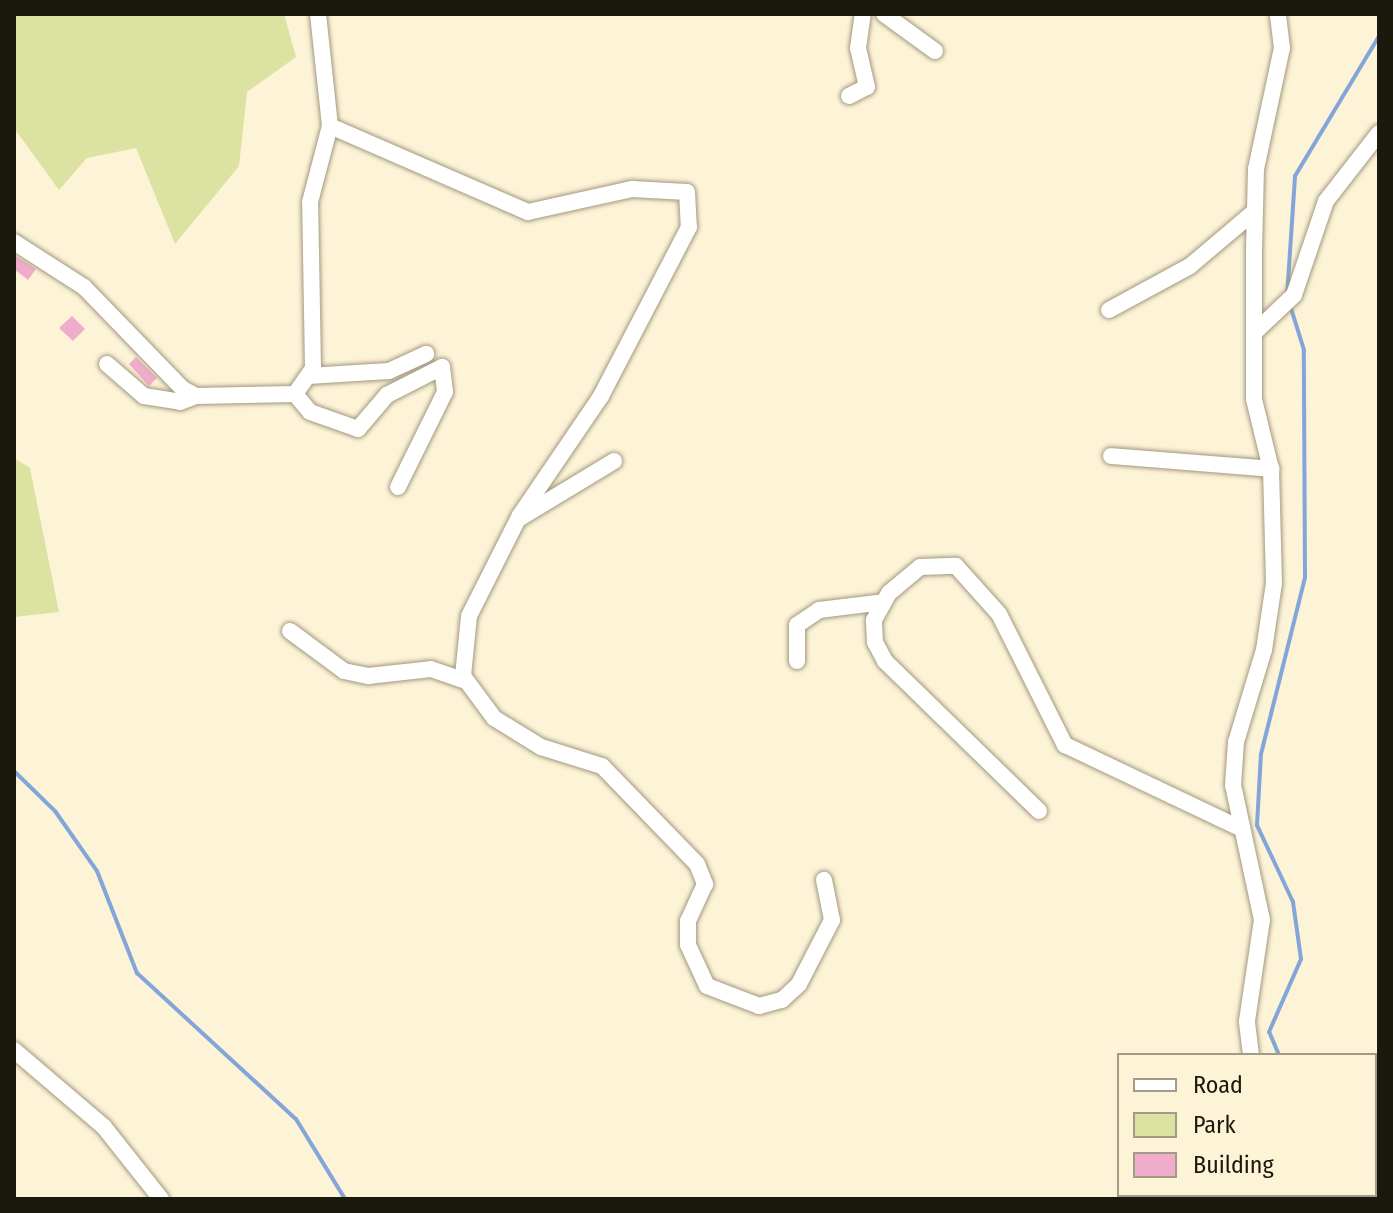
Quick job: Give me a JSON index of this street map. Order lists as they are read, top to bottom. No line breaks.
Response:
{"legend":["Road","Park","Building"]}
